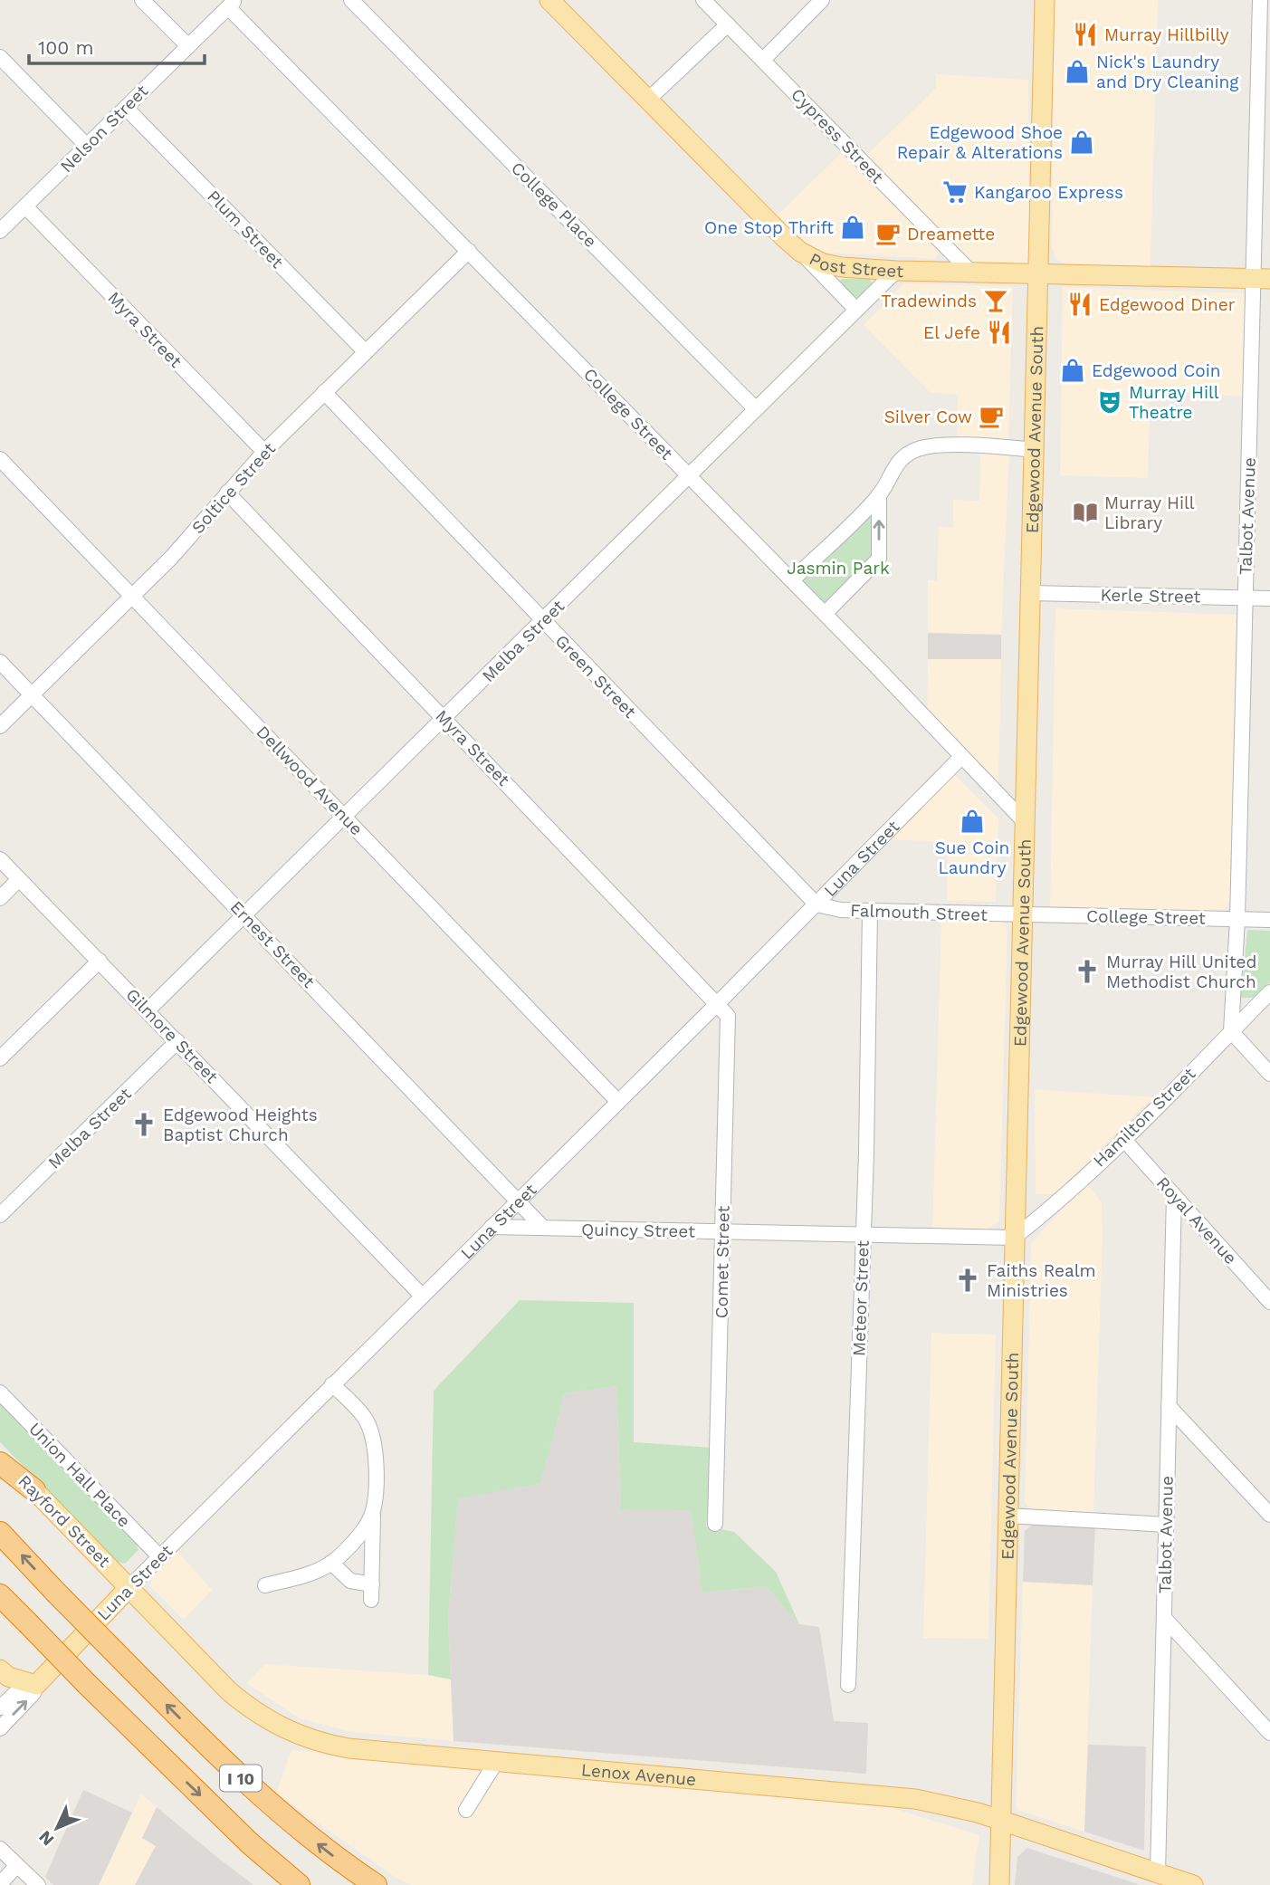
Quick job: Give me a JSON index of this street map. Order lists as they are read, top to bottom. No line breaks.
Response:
{"streets":{"highway":["I 10"],"main road":["Post Street","Edgewood Avenue South","Luna Street","Rayford Street","Lenox Avenue"],"street":["Nelson Street","Cypress Street","College Place","Plum Street","Myra Street","College Street","Soltice Street","Talbot Avenue","Kerle Street","Melba Street","Green Street","Dellwood Avenue","Falmouth Street","Ernest Street","Gilmore Street","Hamilton Street","Royal Avenue","Quincy Street","Comet Street","Meteor Street","Union Hall Place"]},"crossings":[["Nelson Street","Plum Street"],["Nelson Street","Myra Street"],["Nelson Street","College Street"],["Cypress Street","Post Street"],["College Place","Melba Street"],["Plum Street","Soltice Street"],["Post Street","Edgewood Avenue South"],["Post Street","Talbot Avenue"],["Post Street","Melba Street"],["Myra Street","Soltice Street"],["Myra Street","Melba Street"],["Myra Street","Luna Street"],["Myra Street","Comet Street"],["College Street","Edgewood Avenue South"],["College Street","Soltice Street"],["College Street","Talbot Avenue"],["College Street","Melba Street"],["College Street","Luna Street"],["College Street","Falmouth Street"],["Edgewood Avenue South","Kerle Street"],["Edgewood Avenue South","Falmouth Street"],["Edgewood Avenue South","Hamilton Street"],["Edgewood Avenue South","Quincy Street"],["Edgewood Avenue South","Lenox Avenue"],["Soltice Street","Green Street"],["Soltice Street","Dellwood Avenue"],["Soltice Street","Ernest Street"],["Talbot Avenue","Kerle Street"],["Talbot Avenue","Hamilton Street"],["Talbot Avenue","Royal Avenue"],["Talbot Avenue","Lenox Avenue"],["Melba Street","Green Street"],["Melba Street","Dellwood Avenue"],["Melba Street","Ernest Street"],["Melba Street","Gilmore Street"],["Green Street","Luna Street"],["Green Street","Falmouth Street"],["Dellwood Avenue","Luna Street"],["Luna Street","Falmouth Street"],["Luna Street","Ernest Street"],["Luna Street","Gilmore Street"],["Luna Street","Quincy Street"],["Luna Street","Comet Street"],["Luna Street","Union Hall Place"],["Luna Street","Rayford Street"],["Luna Street","Lenox Avenue"],["Falmouth Street","Meteor Street"],["Ernest Street","Quincy Street"],["Hamilton Street","Royal Avenue"],["Hamilton Street","Quincy Street"],["Quincy Street","Comet Street"],["Quincy Street","Meteor Street"],["Rayford Street","Lenox Avenue"]],"parks":["Jasmin Park"],"places":{"restaurant":["Murray Hillbilly","Edgewood Diner","El Jefe"],"shop":["Nick's Laundry and Dry Cleaning","Edgewood Shoe Repair & Alterations","One Stop Thrift","Edgewood Coin","Sue Coin Laundry"],"supermarket":["Kangaroo Express"],"cafe":["Dreamette","Silver Cow"],"bar":["Tradewinds"],"theatre":["Murray Hill Theatre"],"library":["Murray Hill Library"],"church":["Murray Hill United Methodist Church","Edgewood Heights Baptist Church","Faiths Realm Ministries"]},"scale_bar":"100 m","north":"bottom left"}
